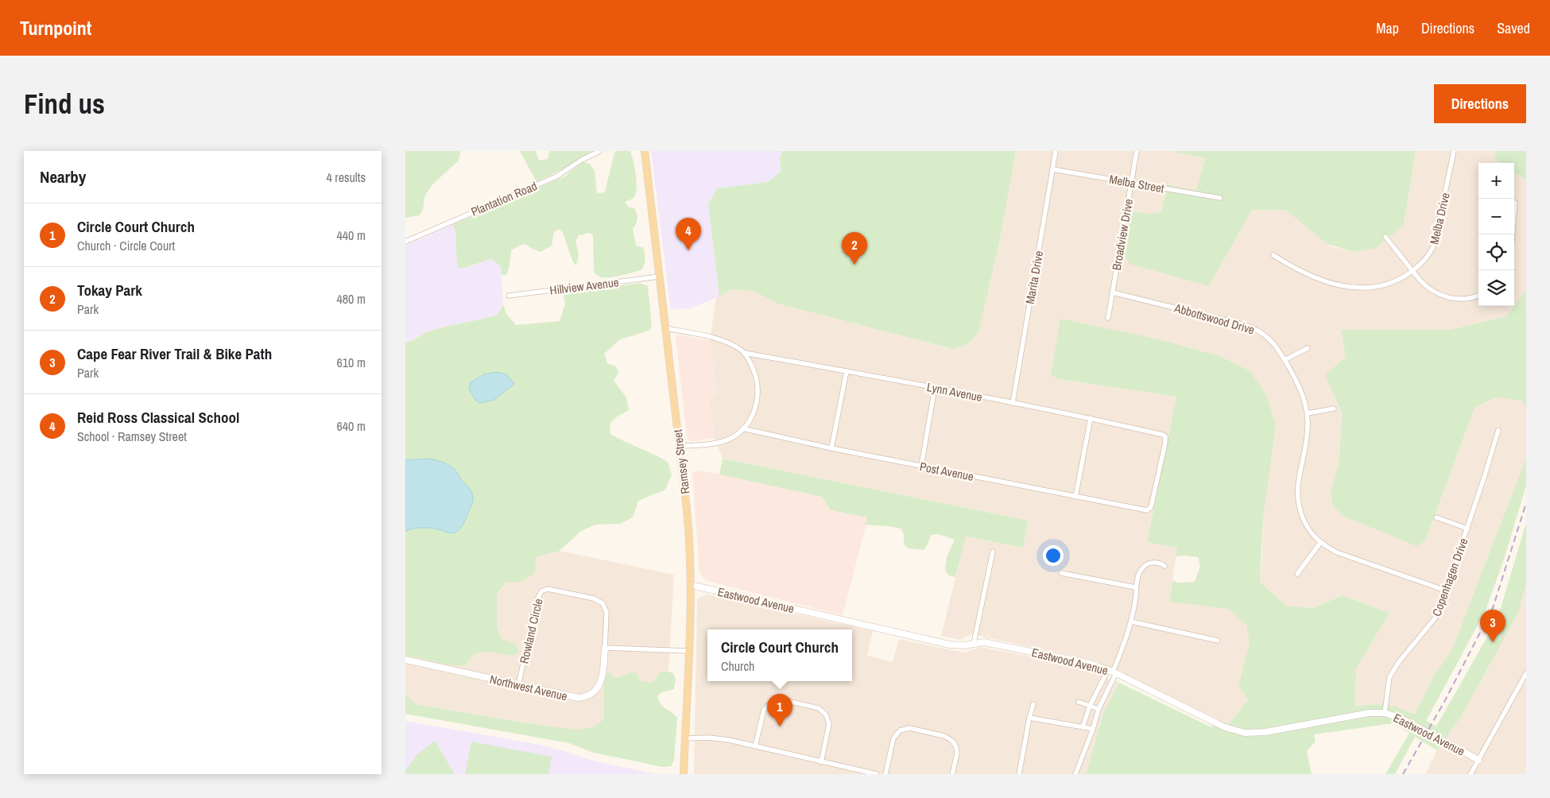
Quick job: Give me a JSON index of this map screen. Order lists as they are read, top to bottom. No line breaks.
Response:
{"streets":{"main road":["Ramsey Street"],"street":["Melba Street","Plantation Road","Melba Drive","Broadview Drive","Marita Drive","Hillview Avenue","Abbottswood Drive","Lynn Avenue","Post Avenue","Copenhagen Drive","Eastwood Avenue","Rowland Circle","Northwest Avenue"]},"crossings":[["Melba Street","Broadview Drive"],["Melba Street","Marita Drive"],["Broadview Drive","Abbottswood Drive"],["Marita Drive","Lynn Avenue"],["Hillview Avenue","Ramsey Street"],["Abbottswood Drive","Copenhagen Drive"],["Lynn Avenue","Post Avenue"],["Ramsey Street","Eastwood Avenue"],["Copenhagen Drive","Eastwood Avenue"],["Rowland Circle","Northwest Avenue"]],"page":{"header":"Turnpoint","nav":["Map","Directions","Saved"],"buttons":"Directions","title":"Find us","heading":["Nearby","4 results"],"map_buttons":["+","−"],"list":[{"mark":"1","name":"Circle Court Church","note":"Church · Circle Court","value":"440 m"},{"mark":"2","name":"Tokay Park","note":"Park","value":"480 m"},{"mark":"3","name":"Cape Fear River Trail & Bike Path","note":"Park","value":"610 m"},{"mark":"4","name":"Reid Ross Classical School","note":"School · Ramsey Street","value":"640 m"}],"pins":["4","2","3","1"],"popup":["Circle Court Church","Church"]}}
